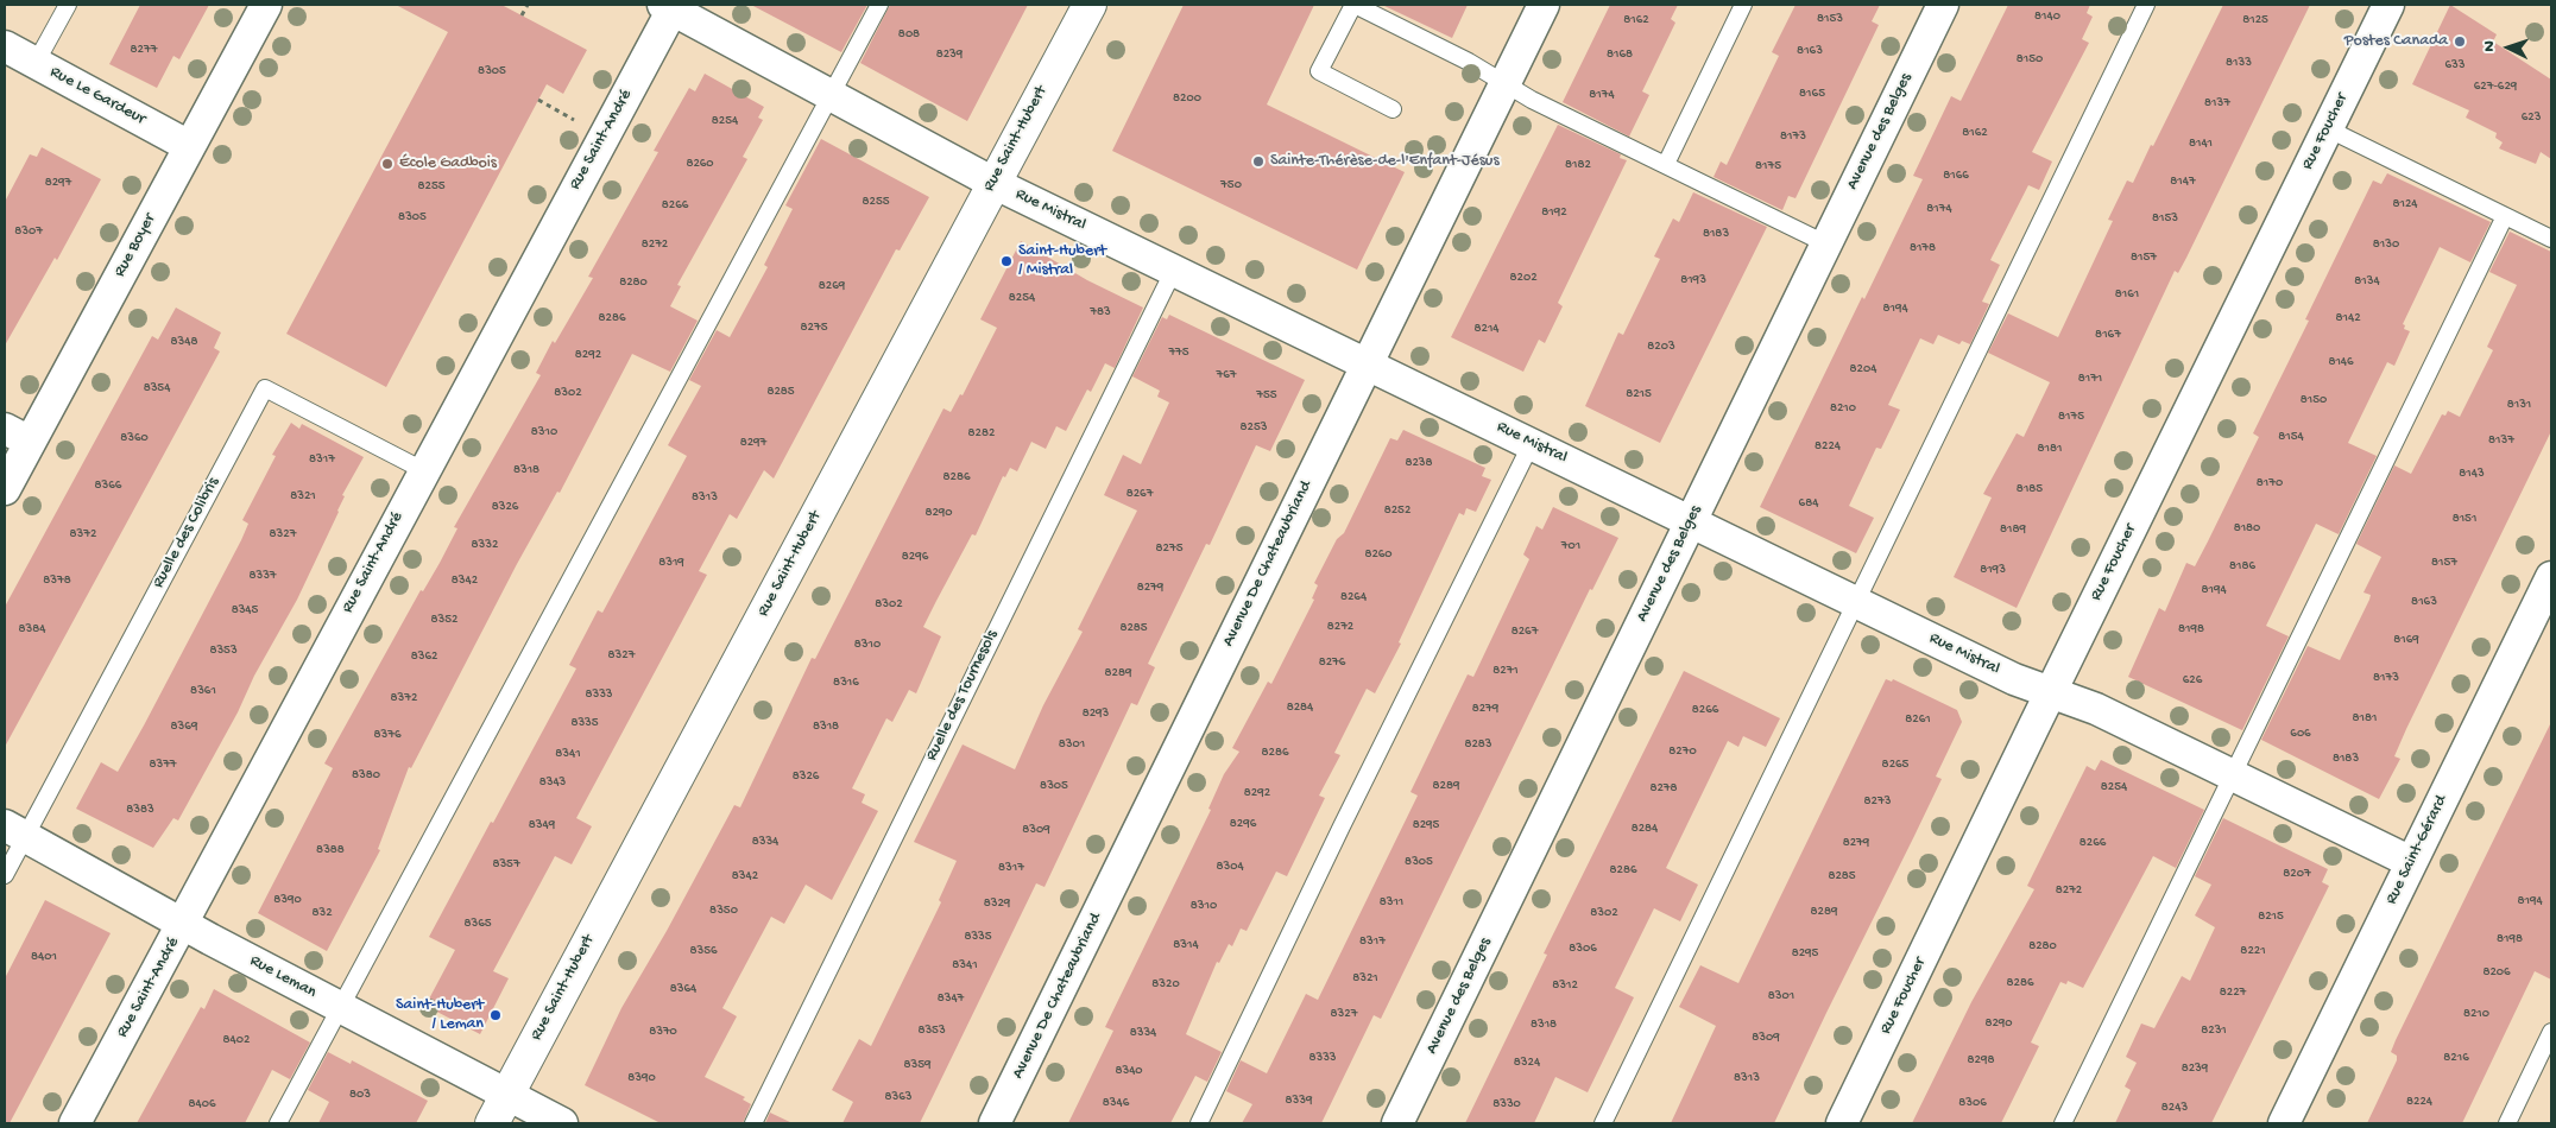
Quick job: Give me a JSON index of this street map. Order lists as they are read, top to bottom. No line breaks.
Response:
{"streets":{"street":["Rue Le Gardeur","Avenue des Belges","Rue Foucher","Rue Saint-Hubert","Rue Saint-André","Rue Mistral","Rue Boyer","Avenue De Chateaubriand","Rue Saint-Gérard","Rue Leman"],"lane":["Ruelle des Colibris","Ruelle des Tournesols"]},"crossings":[["Rue Le Gardeur","Rue Boyer"],["Avenue des Belges","Rue Mistral"],["Rue Foucher","Rue Mistral"],["Rue Saint-Hubert","Rue Mistral"],["Rue Saint-Hubert","Rue Leman"],["Rue Saint-André","Rue Mistral"],["Rue Saint-André","Ruelle des Colibris"],["Rue Saint-André","Rue Leman"],["Rue Mistral","Avenue De Chateaubriand"],["Rue Mistral","Ruelle des Tournesols"],["Rue Mistral","Rue Saint-Gérard"],["Ruelle des Colibris","Rue Leman"]],"places":["Postes Canada","Sainte-Thérèse-de-l'Enfant-Jésus","École Gadbois","Saint-Hubert / Mistral","Saint-Hubert / Leman"],"house_numbers":["8140","8153","8162","8125","808","8277","8163","8239","8168","8150","8133","633","8305","627-629","8165","8174","8200","8137","623","8254","8162","8173","8141","8260","8182","8175","8166","8147","8297","750","8255","8255","8124","8266","8174","8192","8305","8153","8307","8183","8272","8130","8178","8157","8202","8193","8134","8280","8269","8161","8254","8194","783","8286","8142","8275","8214","8167","8348","8203","775","8292","8146","8204","767","8171","8354","8285","8302","8215","755","8150","8131","8210","8175","8253","8310","8282","8154","8360","8137","8297","8224","8181","8317","8238","8318","8143","8286","8170","8366","8185","8267","8321","8313","684","8326","8252","8290","8151","8180","8189","8372","8327","8332","701","8275","8260","8296","8319","8157","8186","8193","8337","8378","8342","8279","8194","8264","8163","8302","8345","8352","8272","8285","8384","8198","8267","8169","8310","8353","8327","8362","8276","8271","8289","8173","626","8316","8361","8333","8372","8284","8279","8266","8293","8181","8261","8335","8369","8318","606","8376","8301","8283","8270","8286","8341","8183","8377","8265","8380","8326","8343","8305","8289","8254","8278","8292","8273","8383","8296","8349","8295","8284","8309","8334","8279","8266","8388","8305","8357","8304","8317","8286","8207","8342","8285","8272","8390","8194","8311","8329","8310","8350","8289","832","8302","8215","8365","8335","8198","8317","8314","8280","8306","8356","8221","8295","8401","8341","8206","8321","8286","8320","8312","8364","8227","8301","8347","8327","8210","8290","8318","8353","8231","8370","8334","8309","8402","8333","8216","8298","8324","8359","8239","8340","8390","8313","803","8363","8339","8224","8346","8306","8406","8330","8243"],"north":"left"}
